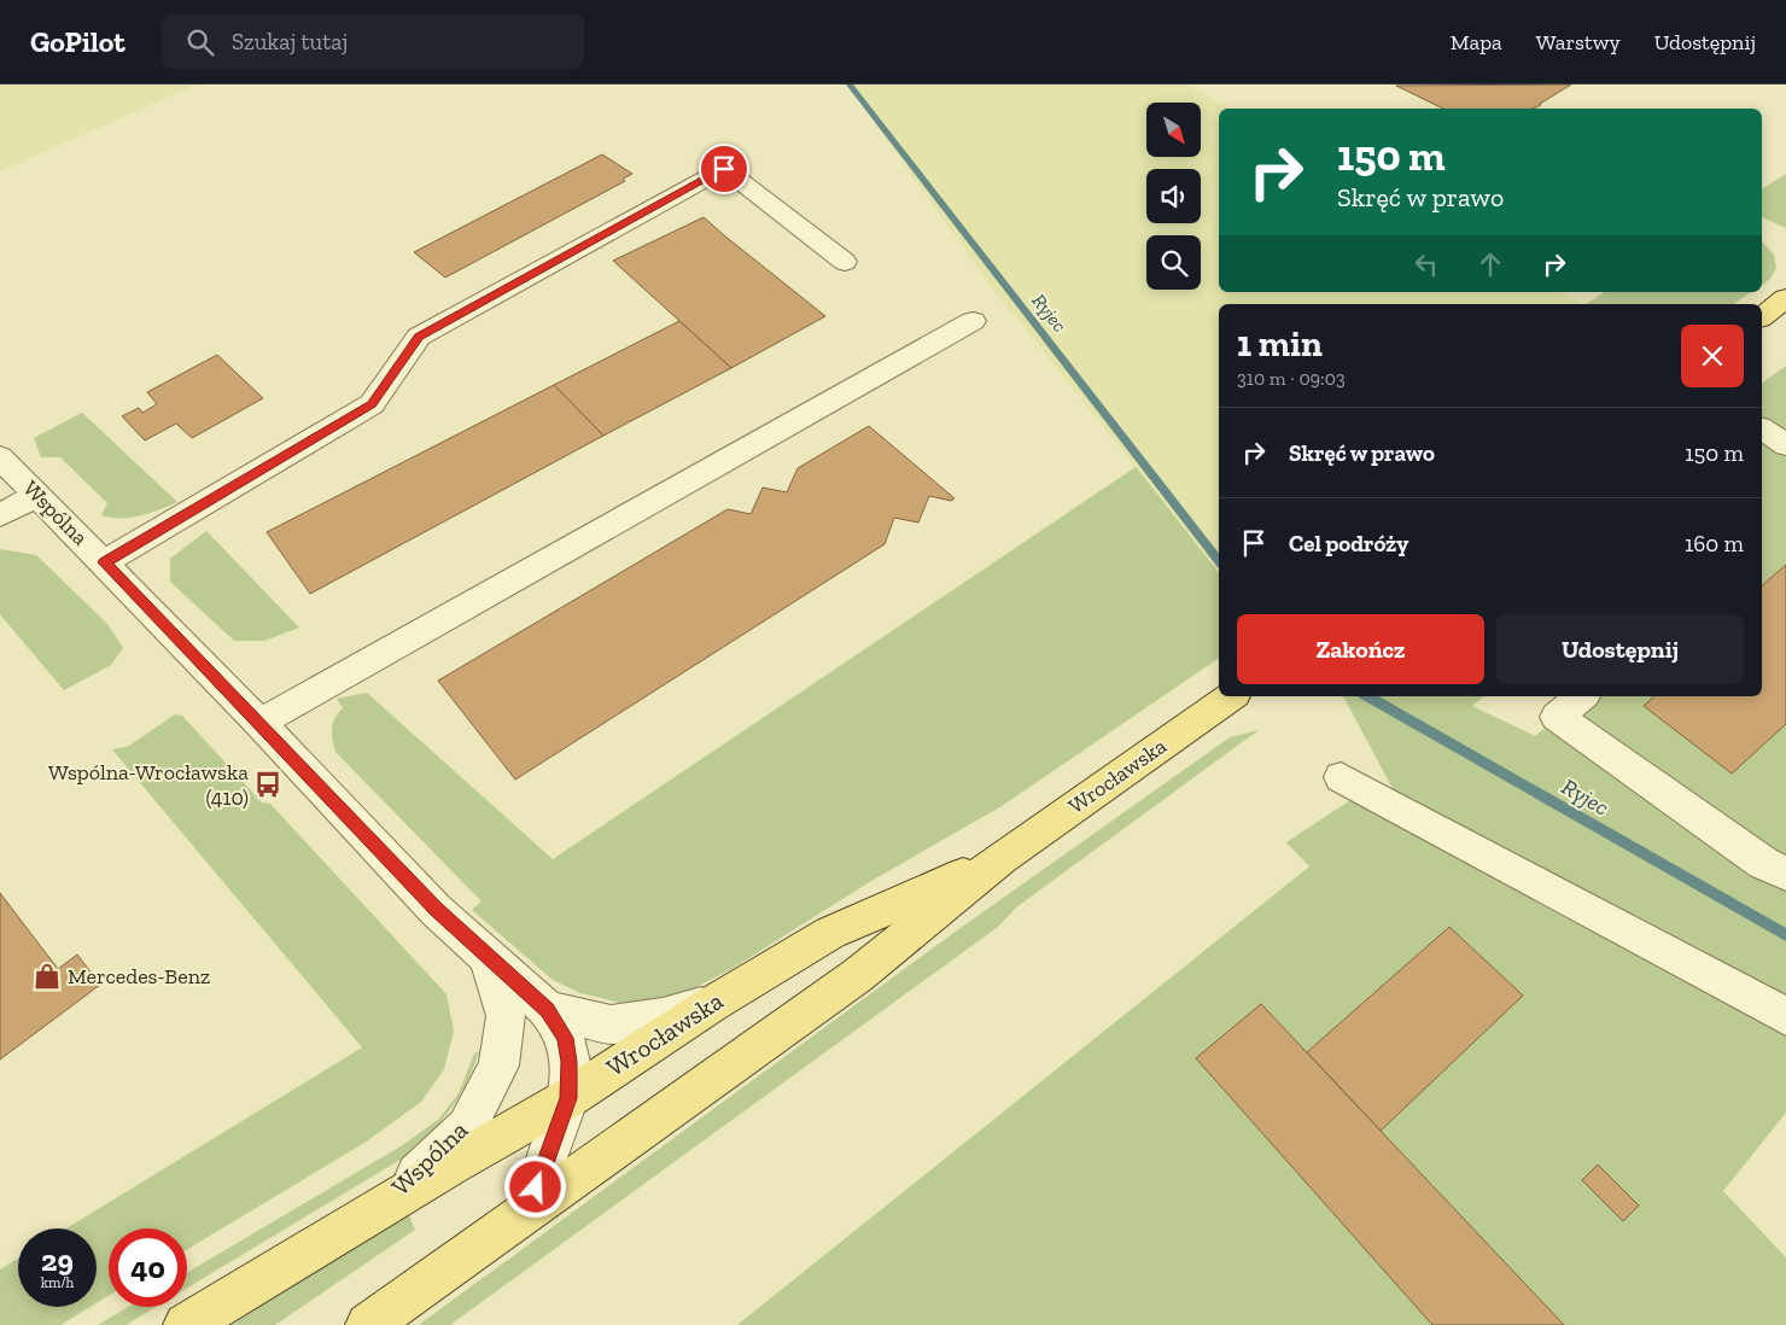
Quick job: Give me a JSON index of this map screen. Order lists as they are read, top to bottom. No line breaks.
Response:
{"streets":{"main road":["Wrocławska"],"street":["Wspólna"]},"crossings":[["Wspólna","Wrocławska"]],"water":["Ryjec"],"places":{"bus stop":["Wspólna-Wrocławska (410)"],"shop":["Mercedes-Benz"]},"north":"bottom right","page":{"header":"GoPilot","search":"Szukaj tutaj","nav":["Mapa","Warstwy","Udostępnij"],"turn":["150 m","Skręć w prawo"],"heading":["1 min","310 m · 09:03"],"list":[{"name":"Skręć w prawo","value":"150 m"},{"name":"Cel podróży","value":"160 m"}],"buttons":["Zakończ","Udostępnij"],"speed":"29 km/h","limit":"40"}}
